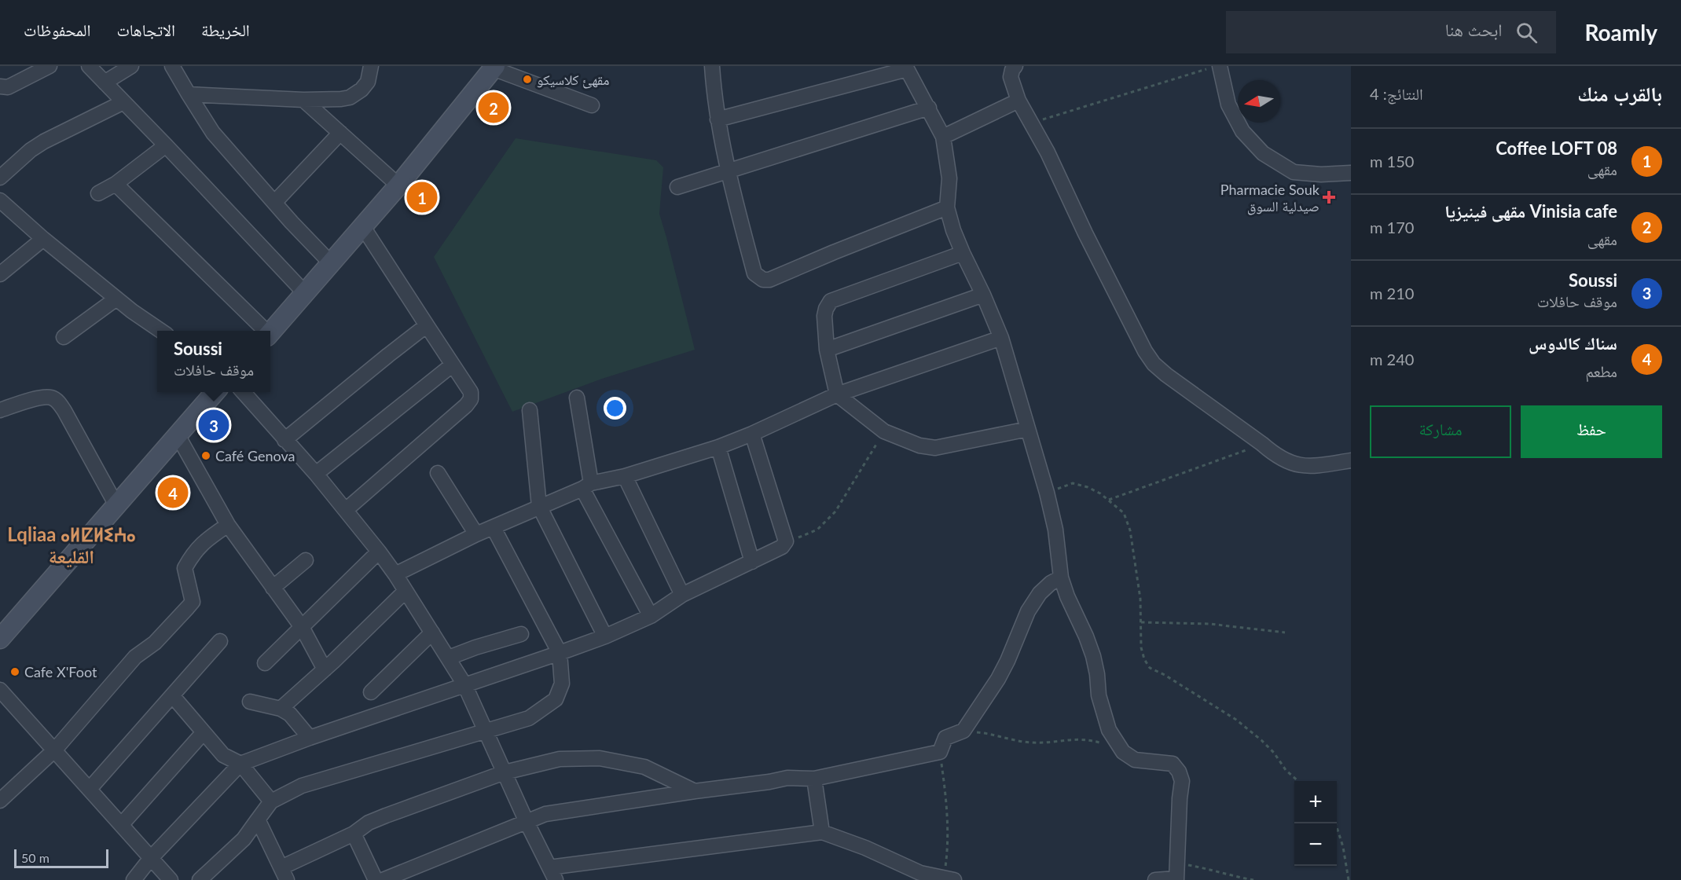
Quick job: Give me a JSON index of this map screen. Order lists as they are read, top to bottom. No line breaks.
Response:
{"districts":["Lqliaa ⴰⵍⵇⵍⵉⵄⴰ القليعة"],"places":{"other":["مقهئ كلاسيكو","Café Genova","Cafe X'Foot"],"health":["Pharmacie Souk صيدلية السوق"]},"scale_bar":"50 m","north":"left","page":{"header":"Roamly","search":"ابحث هنا","nav":["الخريطة","الاتجاهات","المحفوظات"],"heading":["بالقرب منك","النتائج: 4"],"pins":["2","1","3","4"],"list":[{"mark":"1","name":"Coffee LOFT 08","note":"مقهى","value":"150 m"},{"mark":"2","name":"Vinisia cafe مقهى فينيزيا","note":"مقهى","value":"170 m"},{"mark":"3","name":"Soussi","note":"موقف حافلات","value":"210 m"},{"mark":"4","name":"سناك كالدوس","note":"مطعم","value":"240 m"}],"popup":["Soussi","موقف حافلات"],"buttons":["حفظ","مشاركة"],"map_buttons":["+","−"],"scale":"50 m"}}
